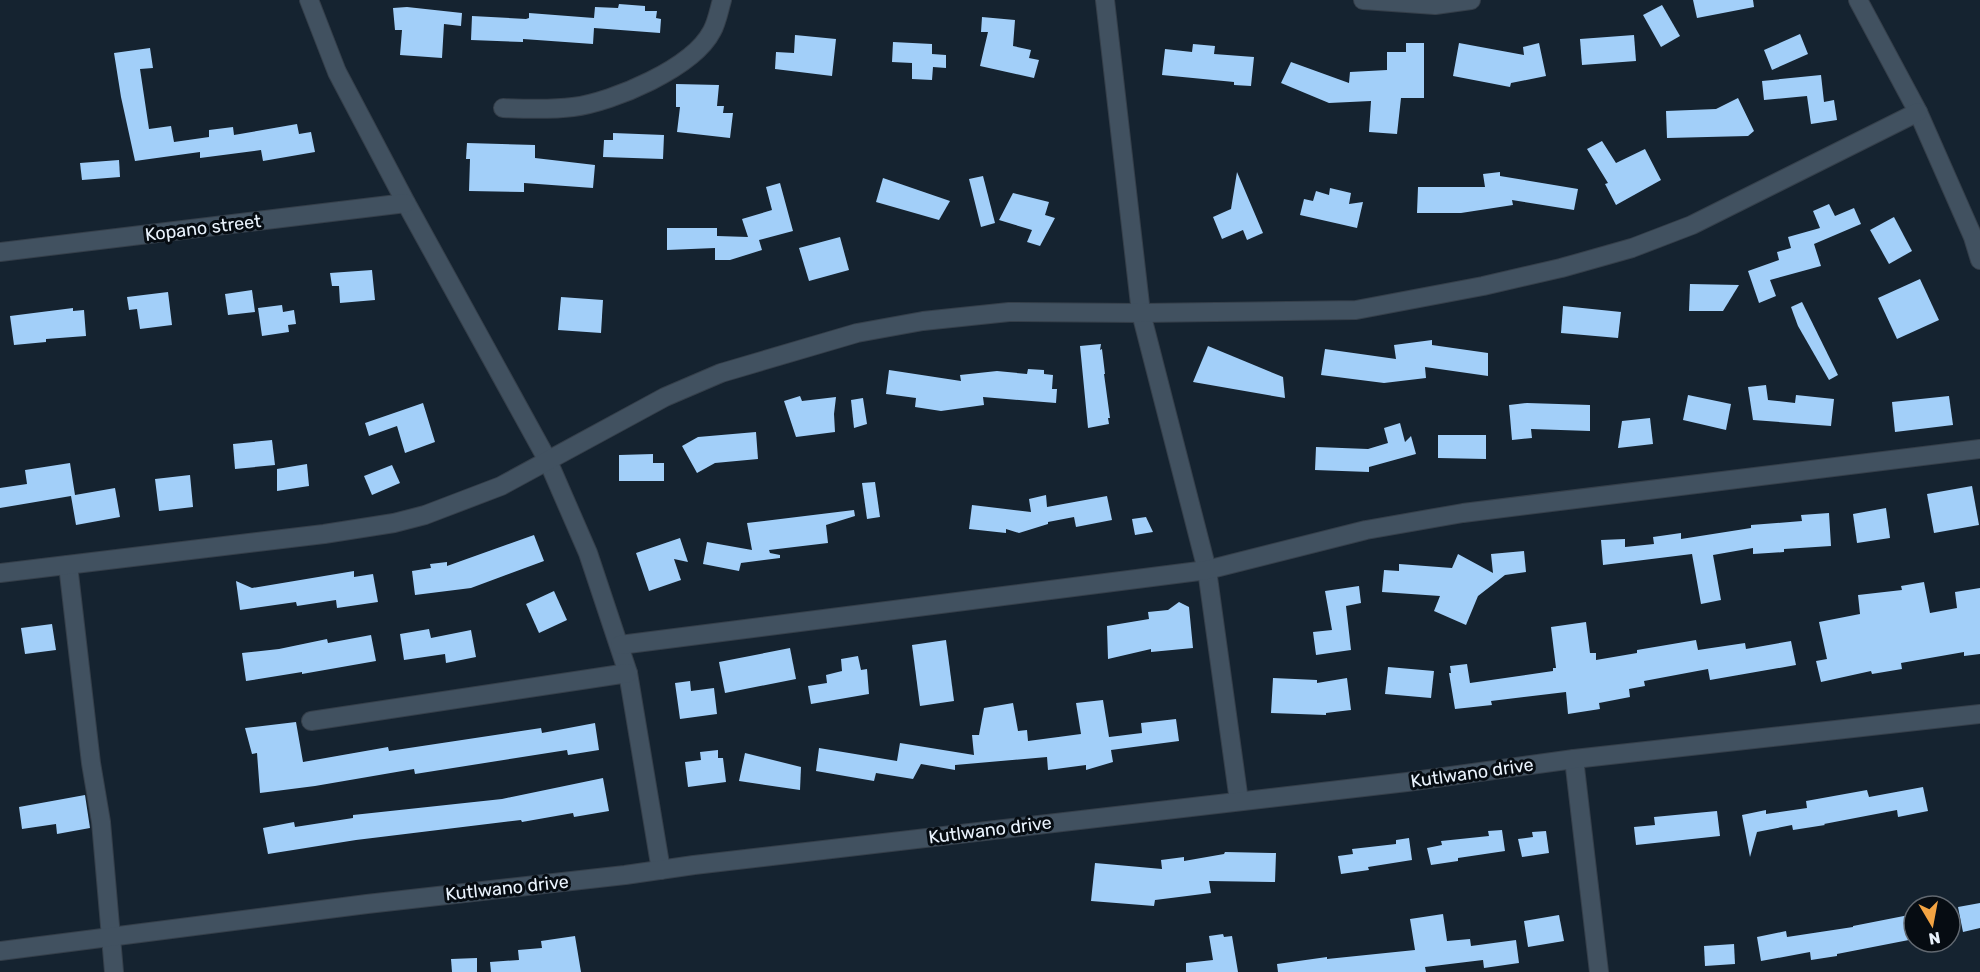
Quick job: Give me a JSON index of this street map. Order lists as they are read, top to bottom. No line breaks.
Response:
{"streets":{"street":["Kopano street","Kutlwano drive"]},"north":"bottom"}
